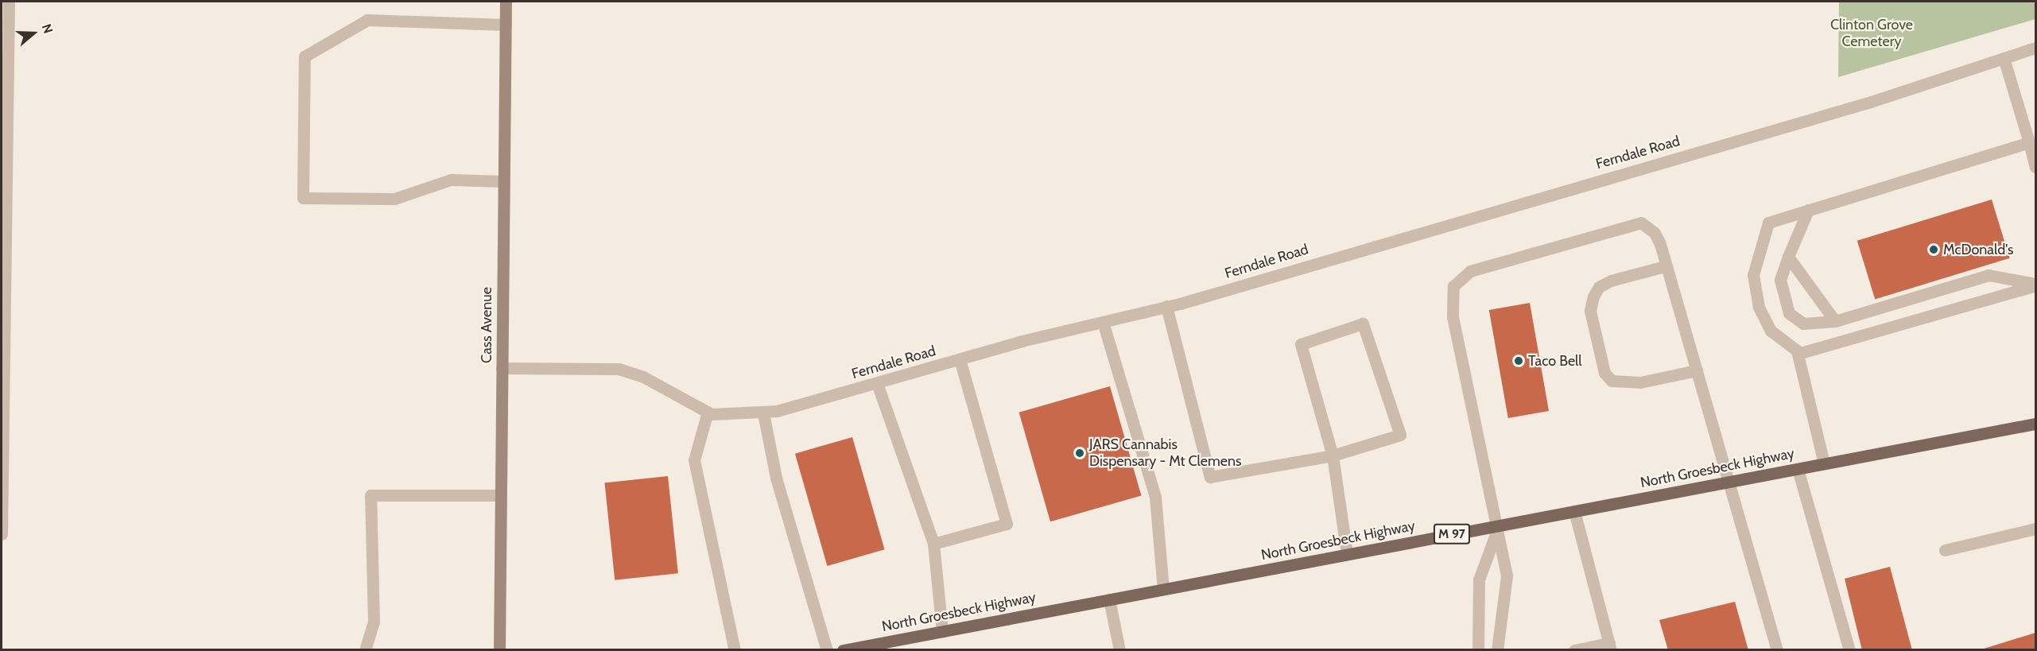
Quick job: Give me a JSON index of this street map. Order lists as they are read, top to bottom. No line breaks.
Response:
{"streets":{"main road":["Cass Avenue","North Groesbeck Highway","M 97"],"street":["Ferndale Road"]},"crossings":[["Ferndale Road","Cass Avenue"]],"parks":["Clinton Grove Cemetery"],"places":["McDonald's","Taco Bell","JARS Cannabis Dispensary - Mt Clemens"],"north":"right"}
